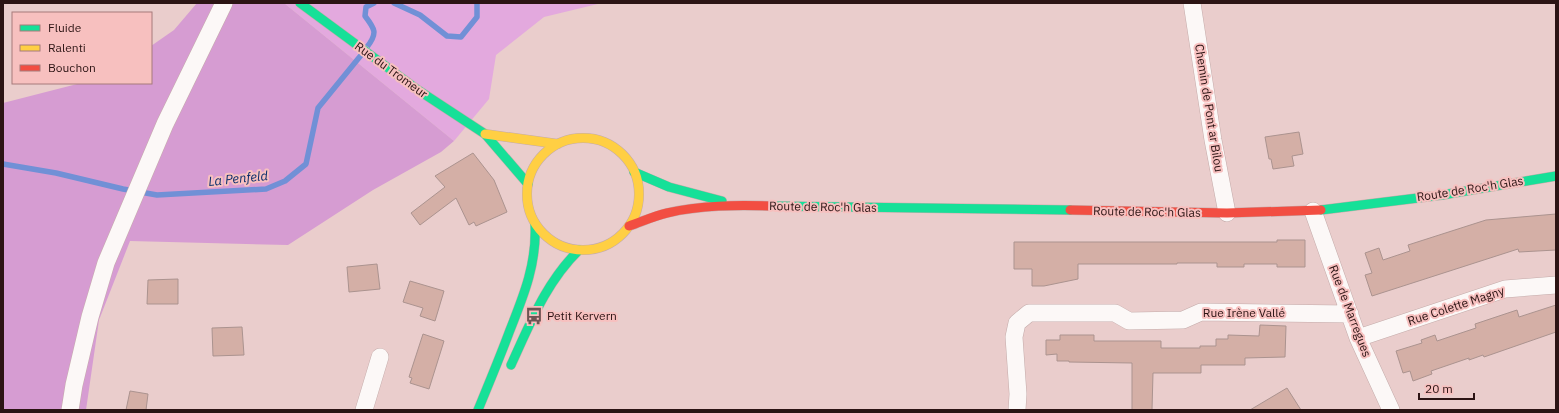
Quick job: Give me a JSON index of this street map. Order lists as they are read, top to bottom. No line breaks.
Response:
{"streets":{"main road":["Rue du Tromeur","Route de Roc'h Glas"],"street":["Chemin de Pont ar Bilou","Rue Colette Magny","Rue de Marregues","Rue Irène Vallé"]},"crossings":[["Rue du Tromeur","Route de Roc'h Glas"],["Chemin de Pont ar Bilou","Route de Roc'h Glas"],["Route de Roc'h Glas","Rue de Marregues"],["Rue Colette Magny","Rue de Marregues"],["Rue de Marregues","Rue Irène Vallé"]],"water":["La Penfeld"],"places":{"bus stop":["Petit Kervern"]},"legend":["Fluide","Ralenti","Bouchon"],"scale_bar":"20 m"}
